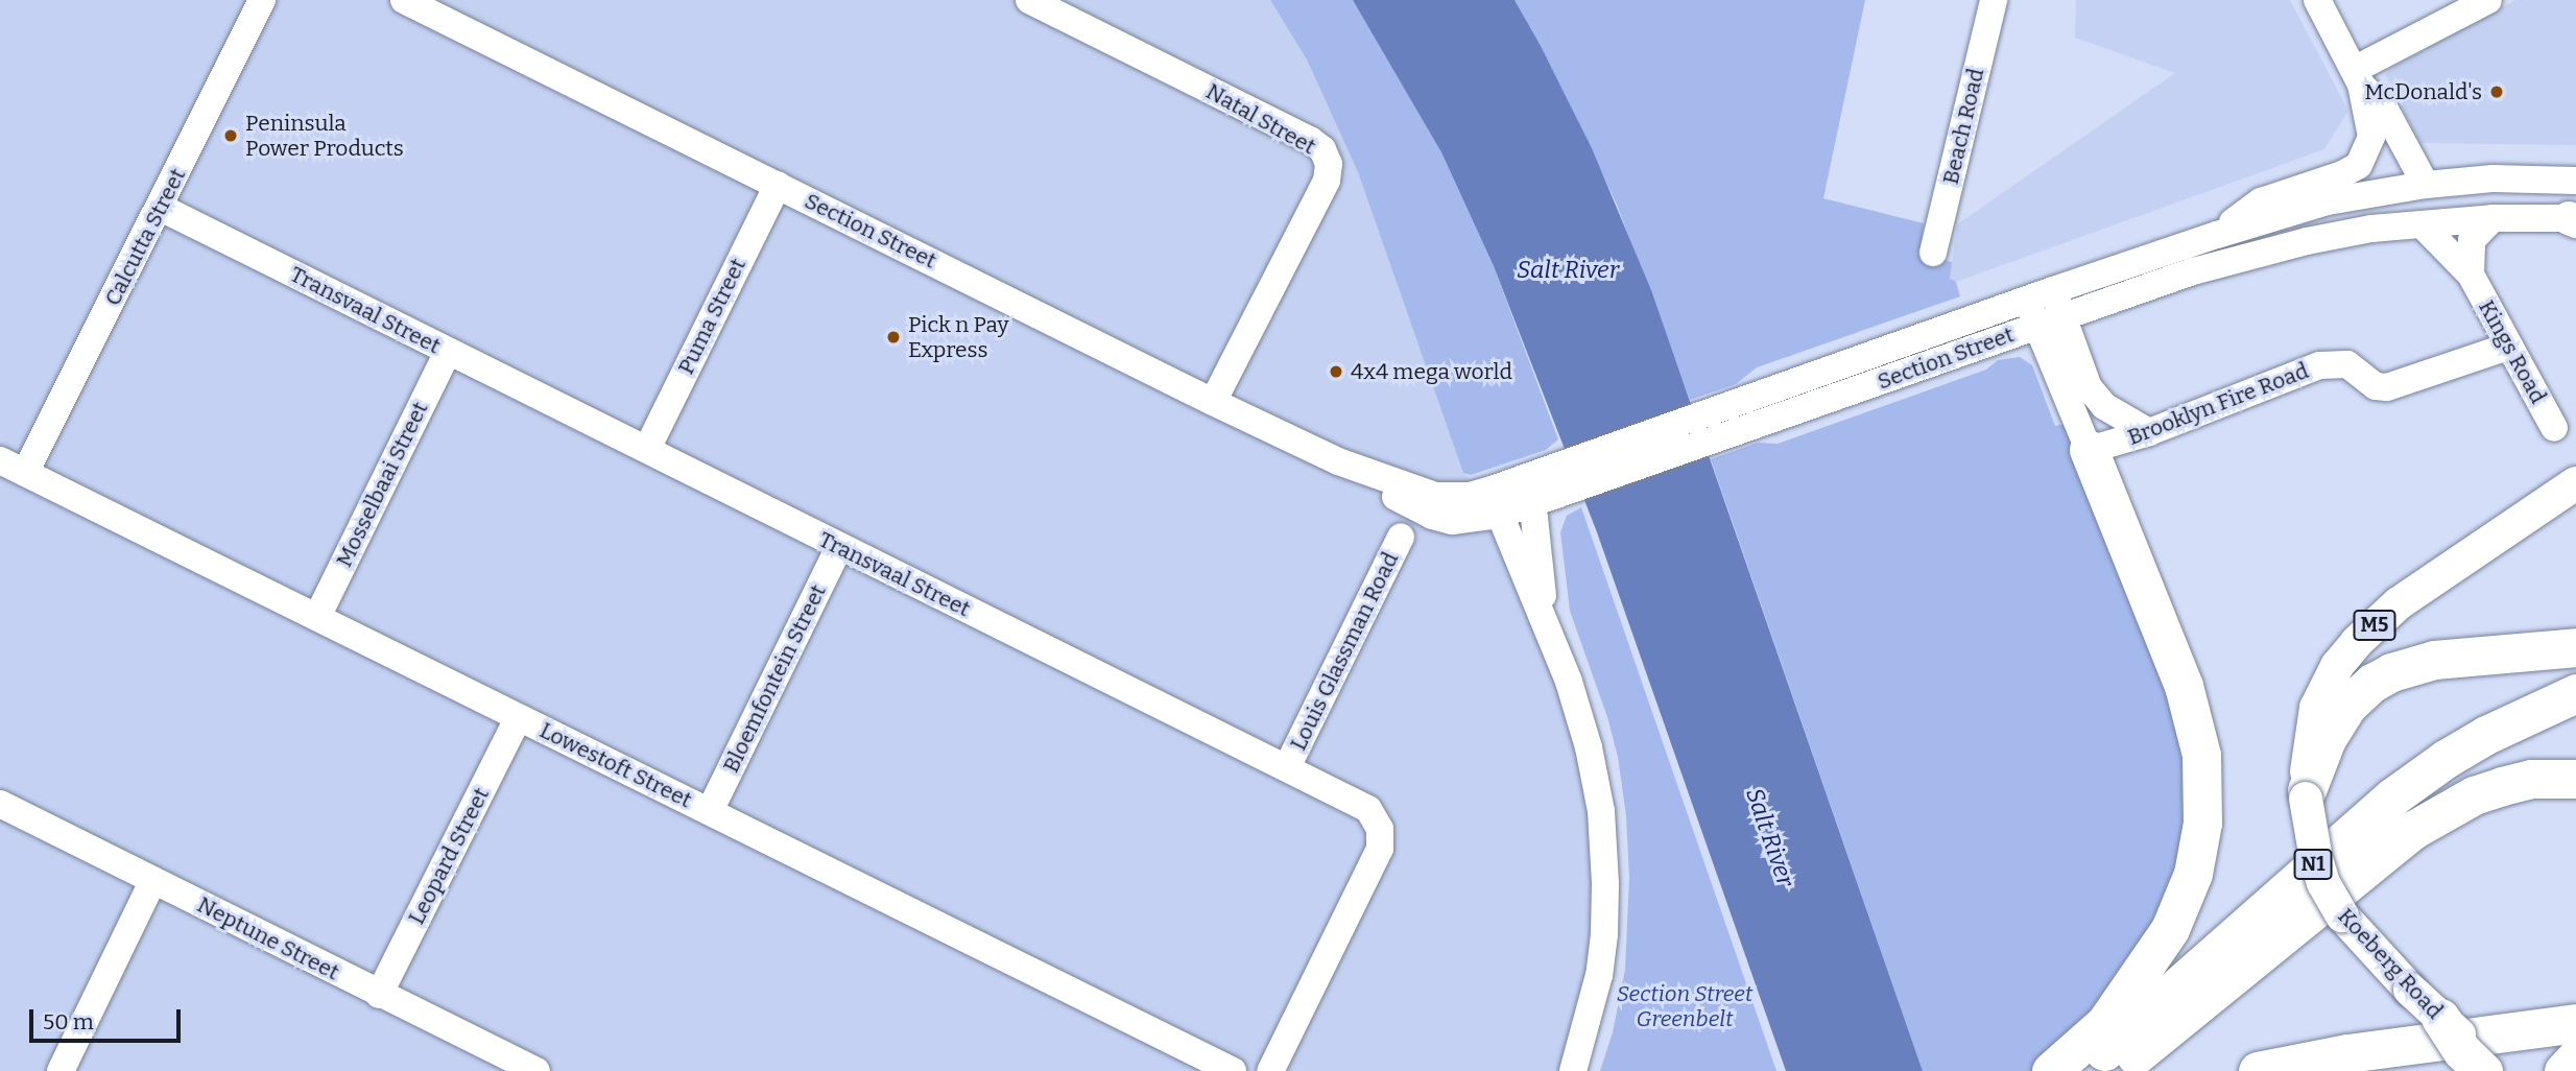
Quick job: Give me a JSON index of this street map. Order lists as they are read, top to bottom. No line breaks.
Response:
{"streets":{"highway":["N1"],"main road":["M5","Koeberg Road"],"street":["Natal Street","Beach Road","Section Street","Calcutta Street","Transvaal Street","Puma Street","Kings Road","Brooklyn Fire Road","Mosselbaai Street","Louis Glassman Road","Bloemfontein Street","Lowestoft Street","Leopard Street","Neptune Street"]},"crossings":[["Natal Street","Section Street"],["Section Street","Puma Street"],["Section Street","Kings Road"],["Calcutta Street","Transvaal Street"],["Calcutta Street","Lowestoft Street"],["Transvaal Street","Puma Street"],["Transvaal Street","Mosselbaai Street"],["Transvaal Street","Louis Glassman Road"],["Transvaal Street","Bloemfontein Street"],["Kings Road","Brooklyn Fire Road"],["Mosselbaai Street","Lowestoft Street"],["Bloemfontein Street","Lowestoft Street"],["Lowestoft Street","Leopard Street"],["Leopard Street","Neptune Street"]],"water":["Salt River"],"parks":["Section Street Greenbelt"],"places":["McDonald's","Peninsula Power Products","Pick n Pay Express","4x4 mega world"],"scale_bar":"50 m"}
